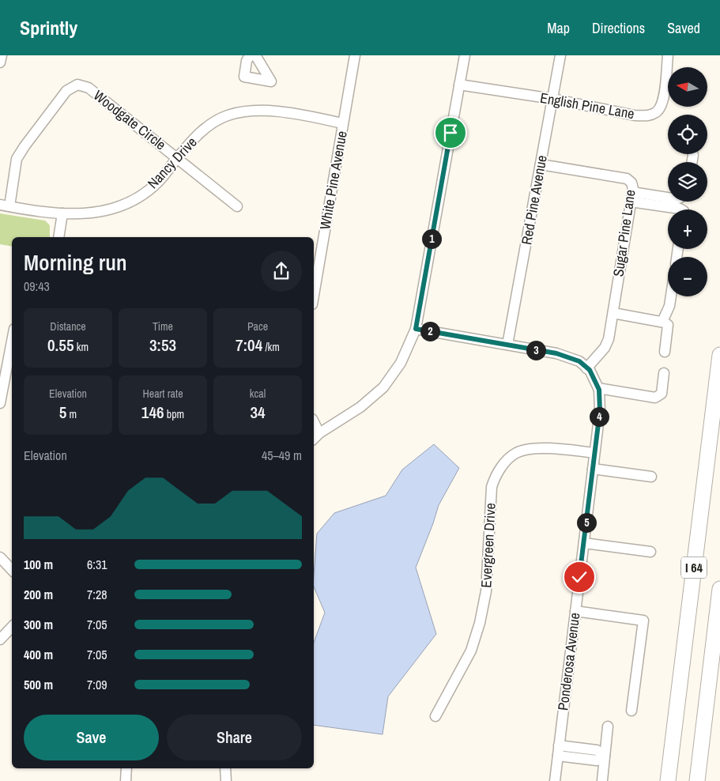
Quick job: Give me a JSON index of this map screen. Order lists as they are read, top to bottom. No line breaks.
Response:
{"streets":{"highway":["I 64"],"street":["English Pine Lane","Woodgate Circle","Nancy Drive","White Pine Avenue","Red Pine Avenue","Sugar Pine Lane","Evergreen Drive","Ponderosa Avenue"]},"crossings":[["English Pine Lane","Red Pine Avenue"],["Woodgate Circle","Nancy Drive"],["Nancy Drive","White Pine Avenue"],["Red Pine Avenue","Sugar Pine Lane"],["Red Pine Avenue","Ponderosa Avenue"],["Sugar Pine Lane","Ponderosa Avenue"],["Evergreen Drive","Ponderosa Avenue"]],"north":"left","page":{"header":"Sprintly","nav":["Map","Directions","Saved"],"map_buttons":["+","−"],"pins":["1","2","3","4","5"],"heading":["Morning run","09:43"],"stats":[["Distance","0.55 km"],["Time","3:53"],["Pace","7:04 /km"],["Elevation","5 m"],["Heart rate","146 bpm"],["kcal","34"]],"chart":["Elevation","45–49 m"],"list":[{"name":"100 m","note":"6:31"},{"name":"200 m","note":"7:28"},{"name":"300 m","note":"7:05"},{"name":"400 m","note":"7:05"},{"name":"500 m","note":"7:09"}],"buttons":["Save","Share"]}}
